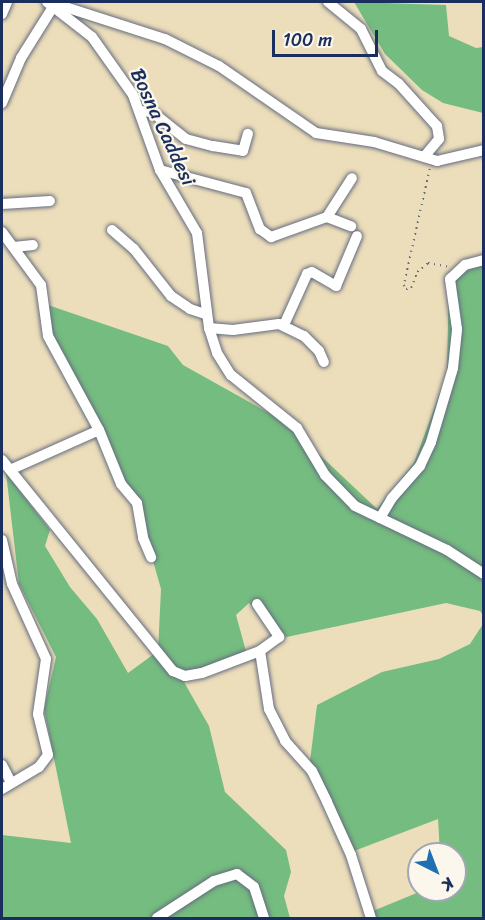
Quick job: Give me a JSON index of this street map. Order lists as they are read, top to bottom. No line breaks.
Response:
{"streets":{"street":["Bosna Caddesi"]},"scale_bar":"100 m","north":"bottom right"}
